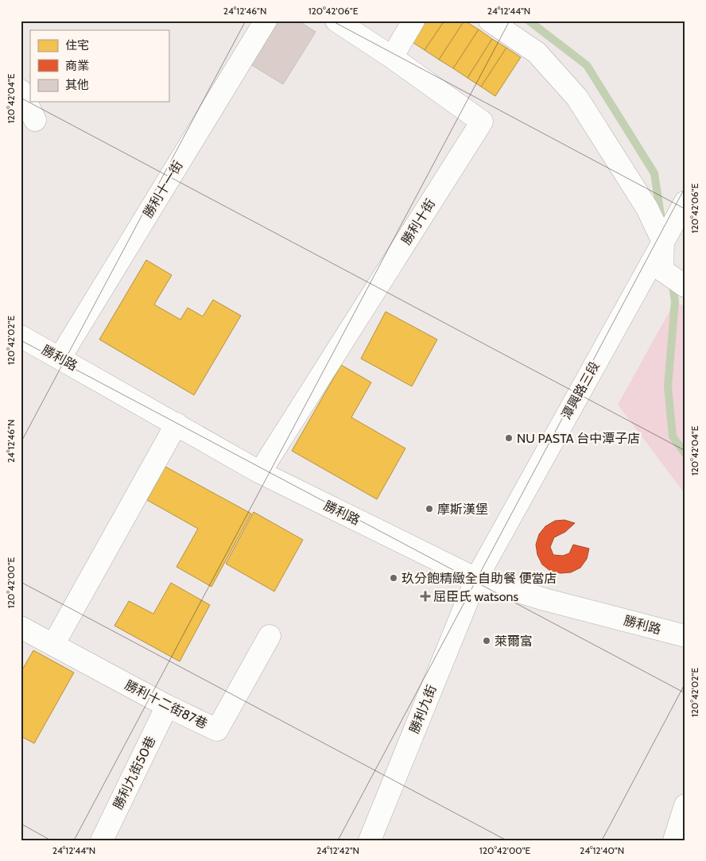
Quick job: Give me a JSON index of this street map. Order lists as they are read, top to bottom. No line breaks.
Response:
{"streets":{"street":["勝利十一街","勝利十街","勝利路","潭興路三段","勝利十二街87巷","勝利九街","勝利九街50巷"]},"crossings":[["勝利十一街","勝利路"],["勝利十街","勝利路"],["勝利路","潭興路三段"],["勝利路","勝利九街"],["潭興路三段","勝利九街"],["勝利十二街87巷","勝利九街50巷"]],"places":{"other":["NU PASTA 台中潭子店","摩斯漢堡","玖分飽精緻全自助餐 便當店","萊爾富"],"health":["屈臣氏 watsons"]},"legend":["住宅","商業","其他"],"coordinates":["24°12'46\"N","120°42'06\"E","24°12'44\"N","120°42'04\"E","120°42'02\"E","120°42'00\"E","24°12'42\"N","24°12'40\"N"]}
